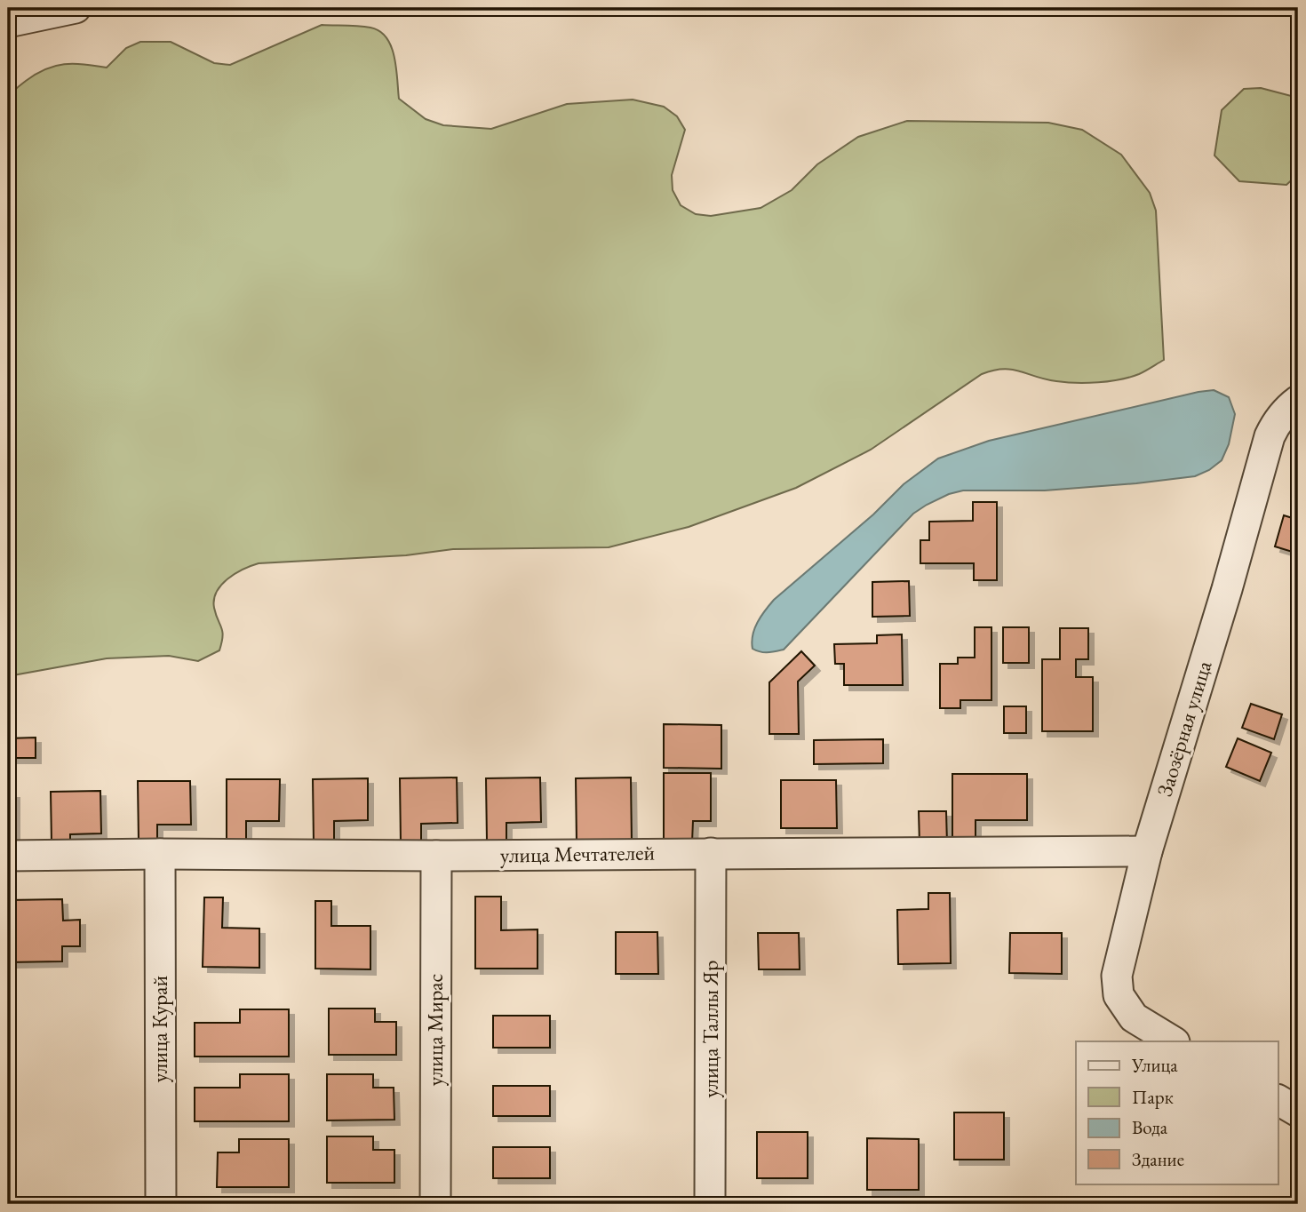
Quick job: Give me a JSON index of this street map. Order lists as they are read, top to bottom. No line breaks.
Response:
{"streets":{"street":["Заозёрная улица","улица Мечтателей","улица Курай","улица Таллы Яр","улица Мирас"]},"crossings":[["Заозёрная улица","улица Мечтателей"],["улица Мечтателей","улица Курай"],["улица Мечтателей","улица Таллы Яр"],["улица Мечтателей","улица Мирас"]],"legend":["Улица","Парк","Вода","Здание"]}
